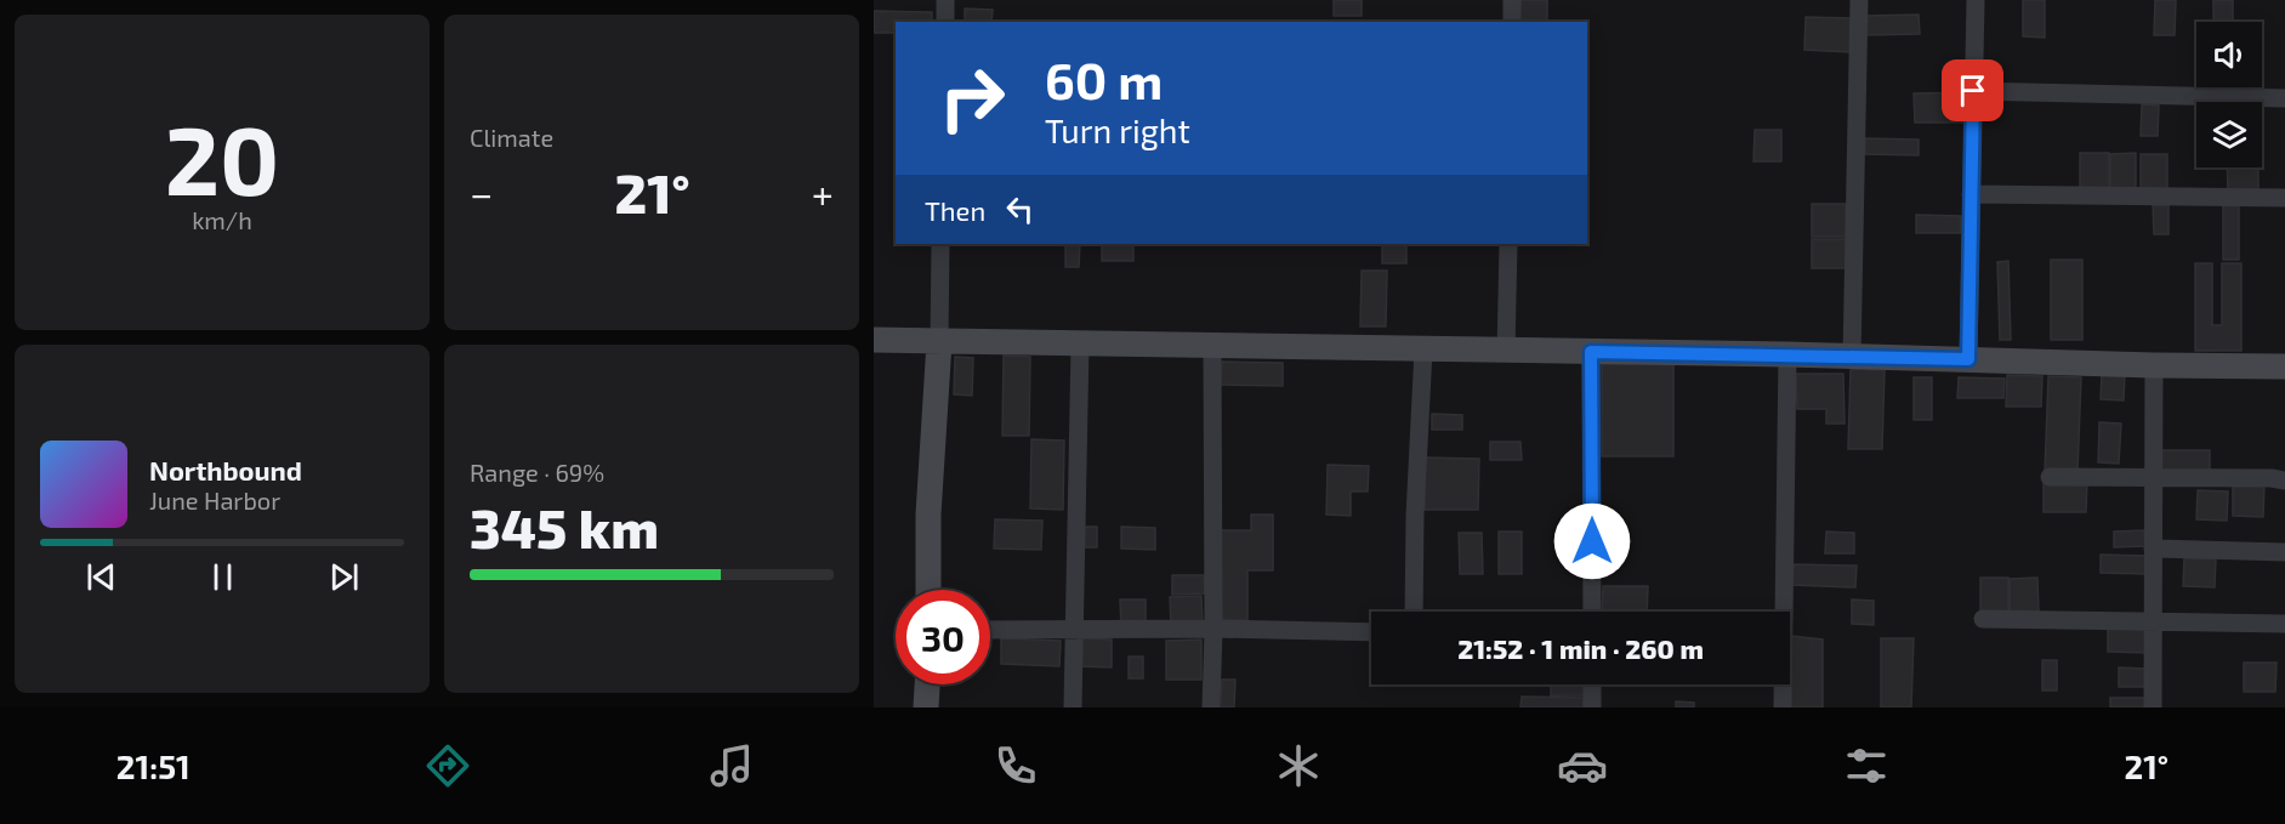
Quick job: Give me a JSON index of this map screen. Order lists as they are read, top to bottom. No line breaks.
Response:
{"page":{"tile":[["20","km/h"],"Climate",["Range · 69%","345 km"]],"turn":["60 m","Turn right"],"heat":["−","21°","+"],"then":"Then","song":["Northbound","June Harbor"],"limit":"30","trip":"21:52 · 1 min · 260 m","tabs":["21:51","21°"]}}
